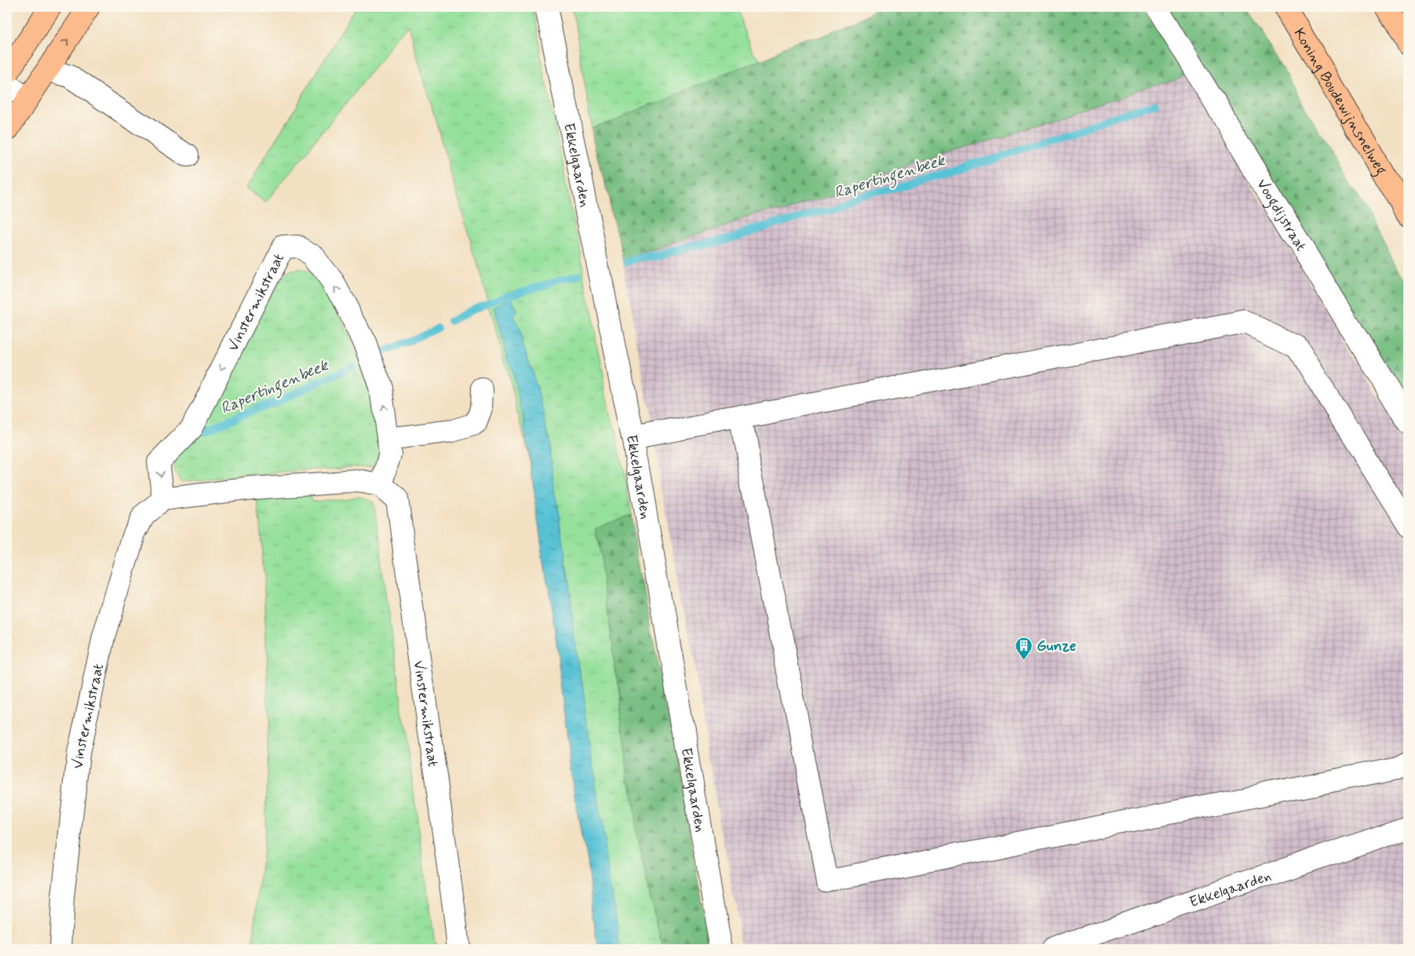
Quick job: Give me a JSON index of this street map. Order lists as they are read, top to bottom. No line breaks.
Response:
{"streets":{"main road":["Koning Boudewijnsnelweg"],"street":["Ekkelgaarden","Voogdijstraat","Vinstermikstraat"]},"water":["Rapertingenbeek"],"places":{"building":["Gunze"]}}
